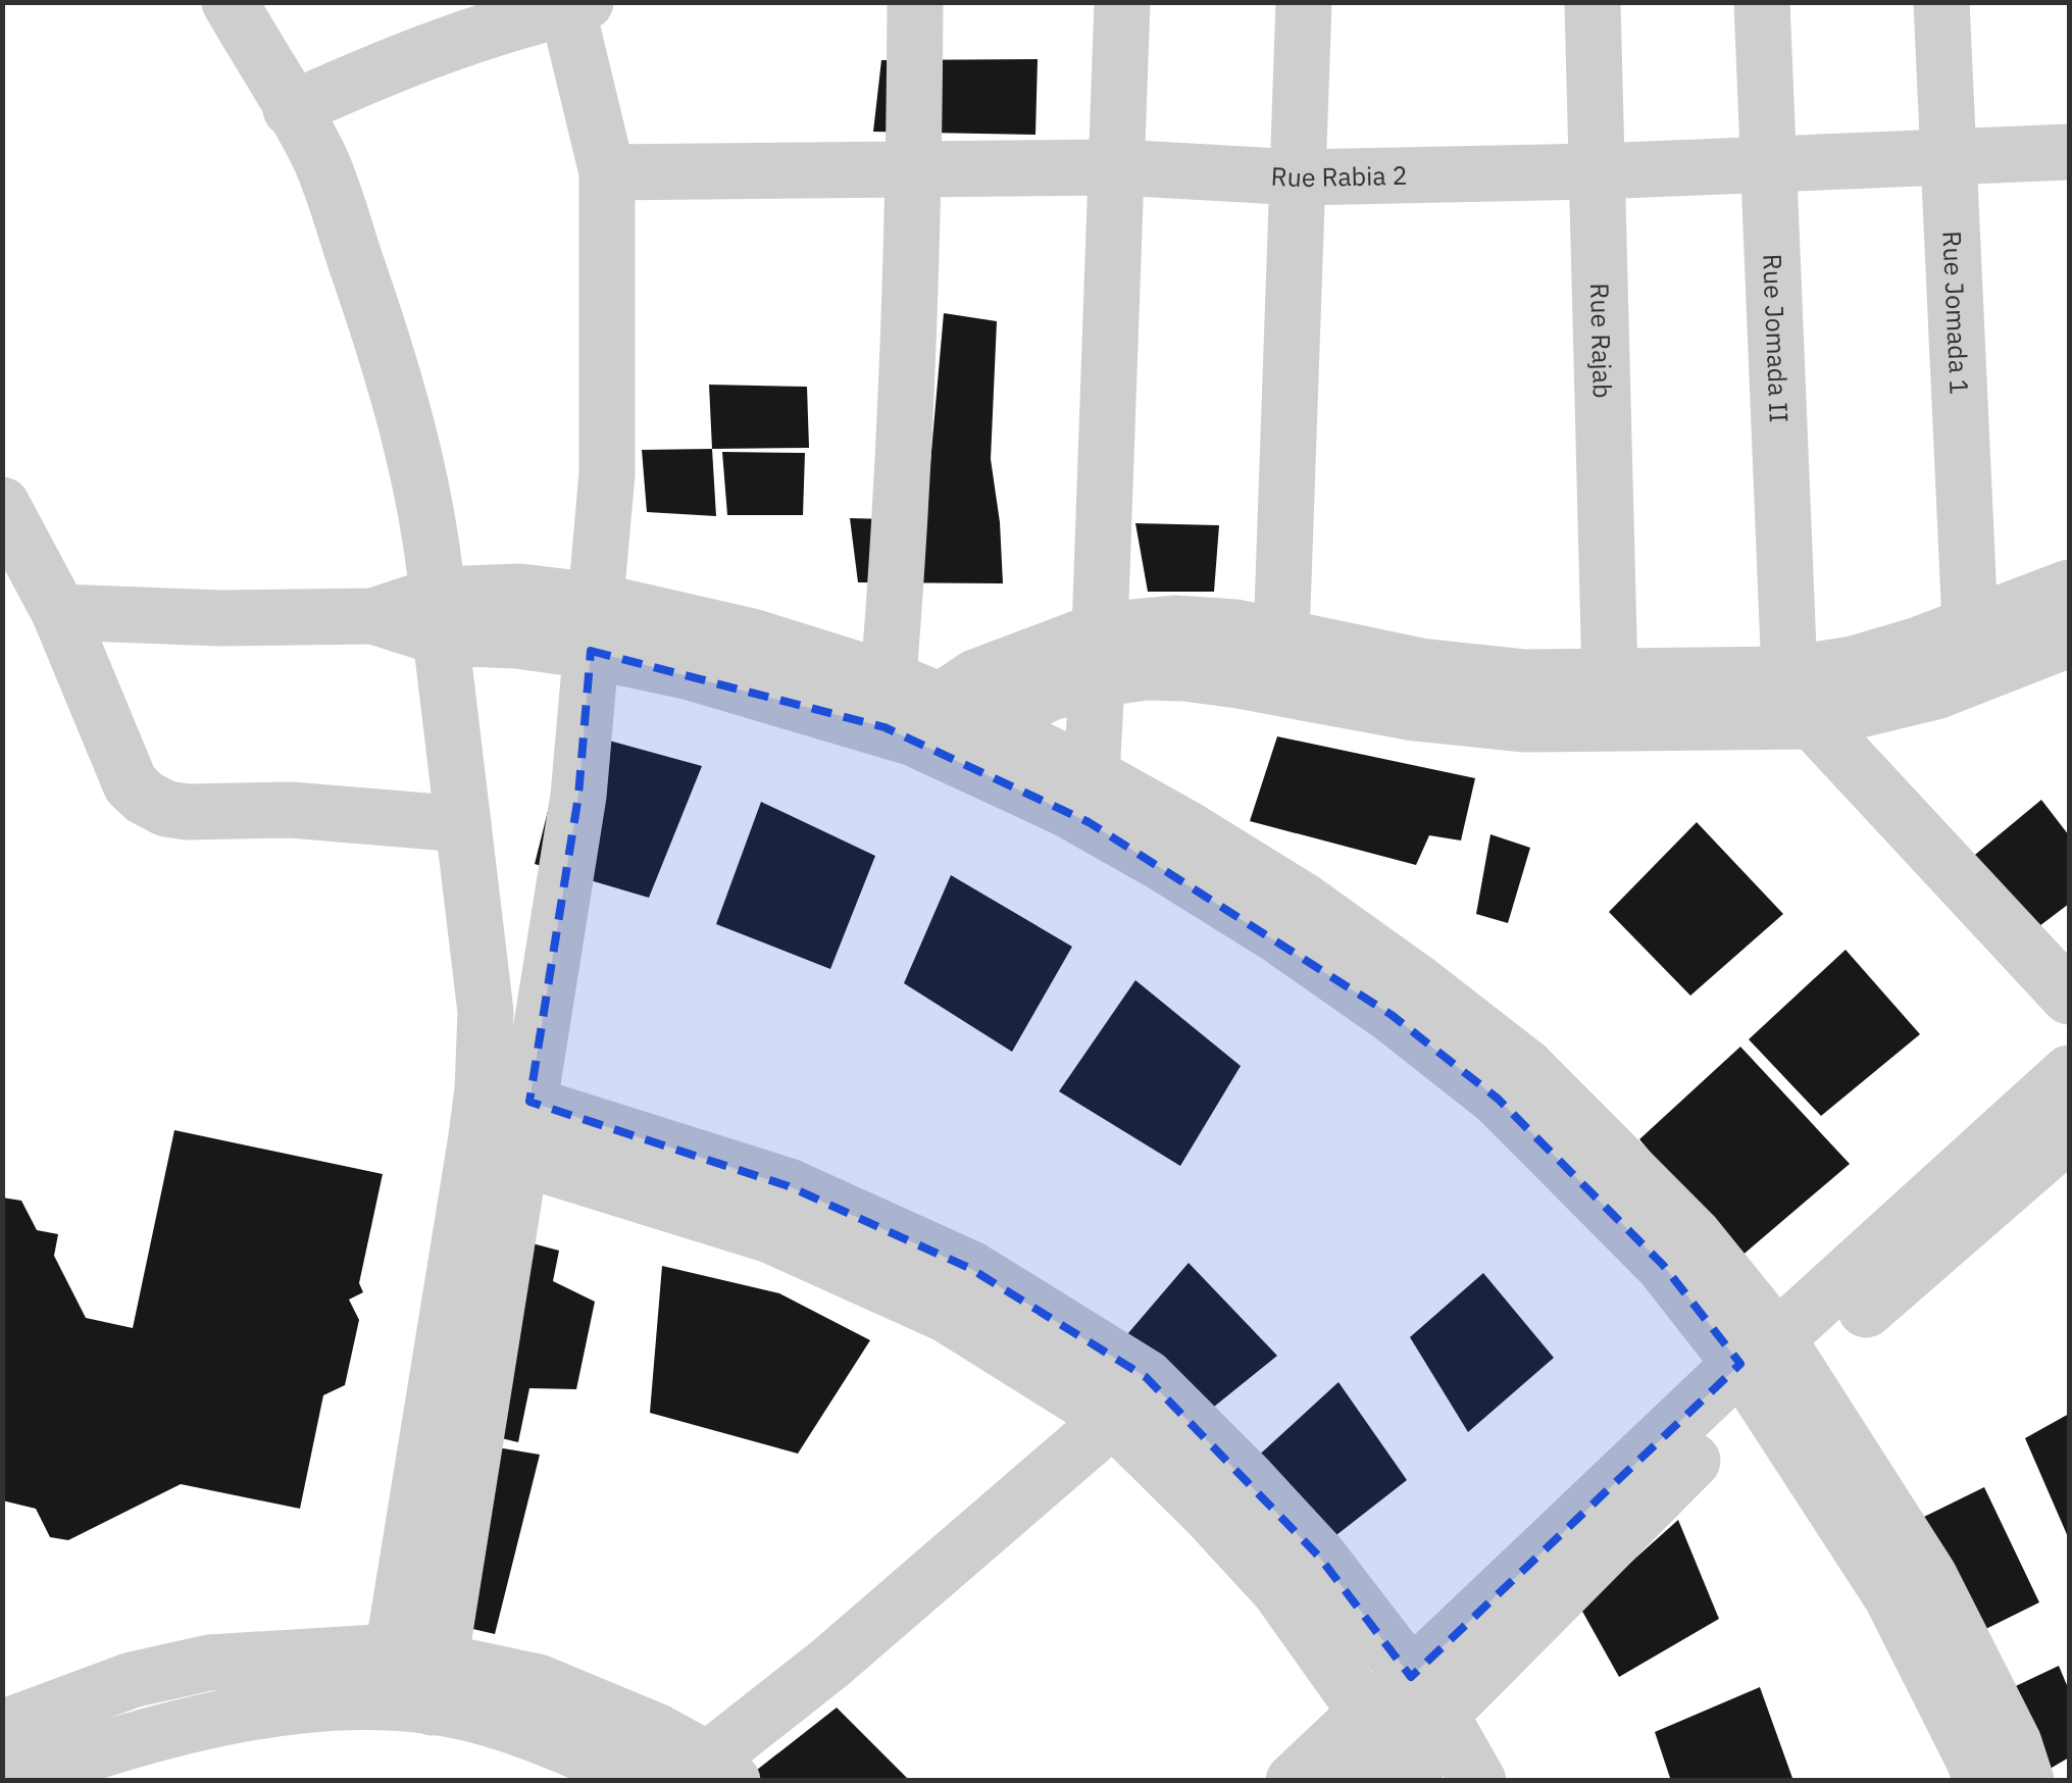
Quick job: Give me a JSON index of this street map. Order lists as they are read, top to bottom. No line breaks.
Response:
{"streets":{"street":["Rue Rabia 2","Rue Jomada 1","Rue Jomada II","Rue Rajab"]},"crossings":[["Rue Rabia 2","Rue Jomada 1"],["Rue Rabia 2","Rue Jomada II"],["Rue Rabia 2","Rue Rajab"]]}
